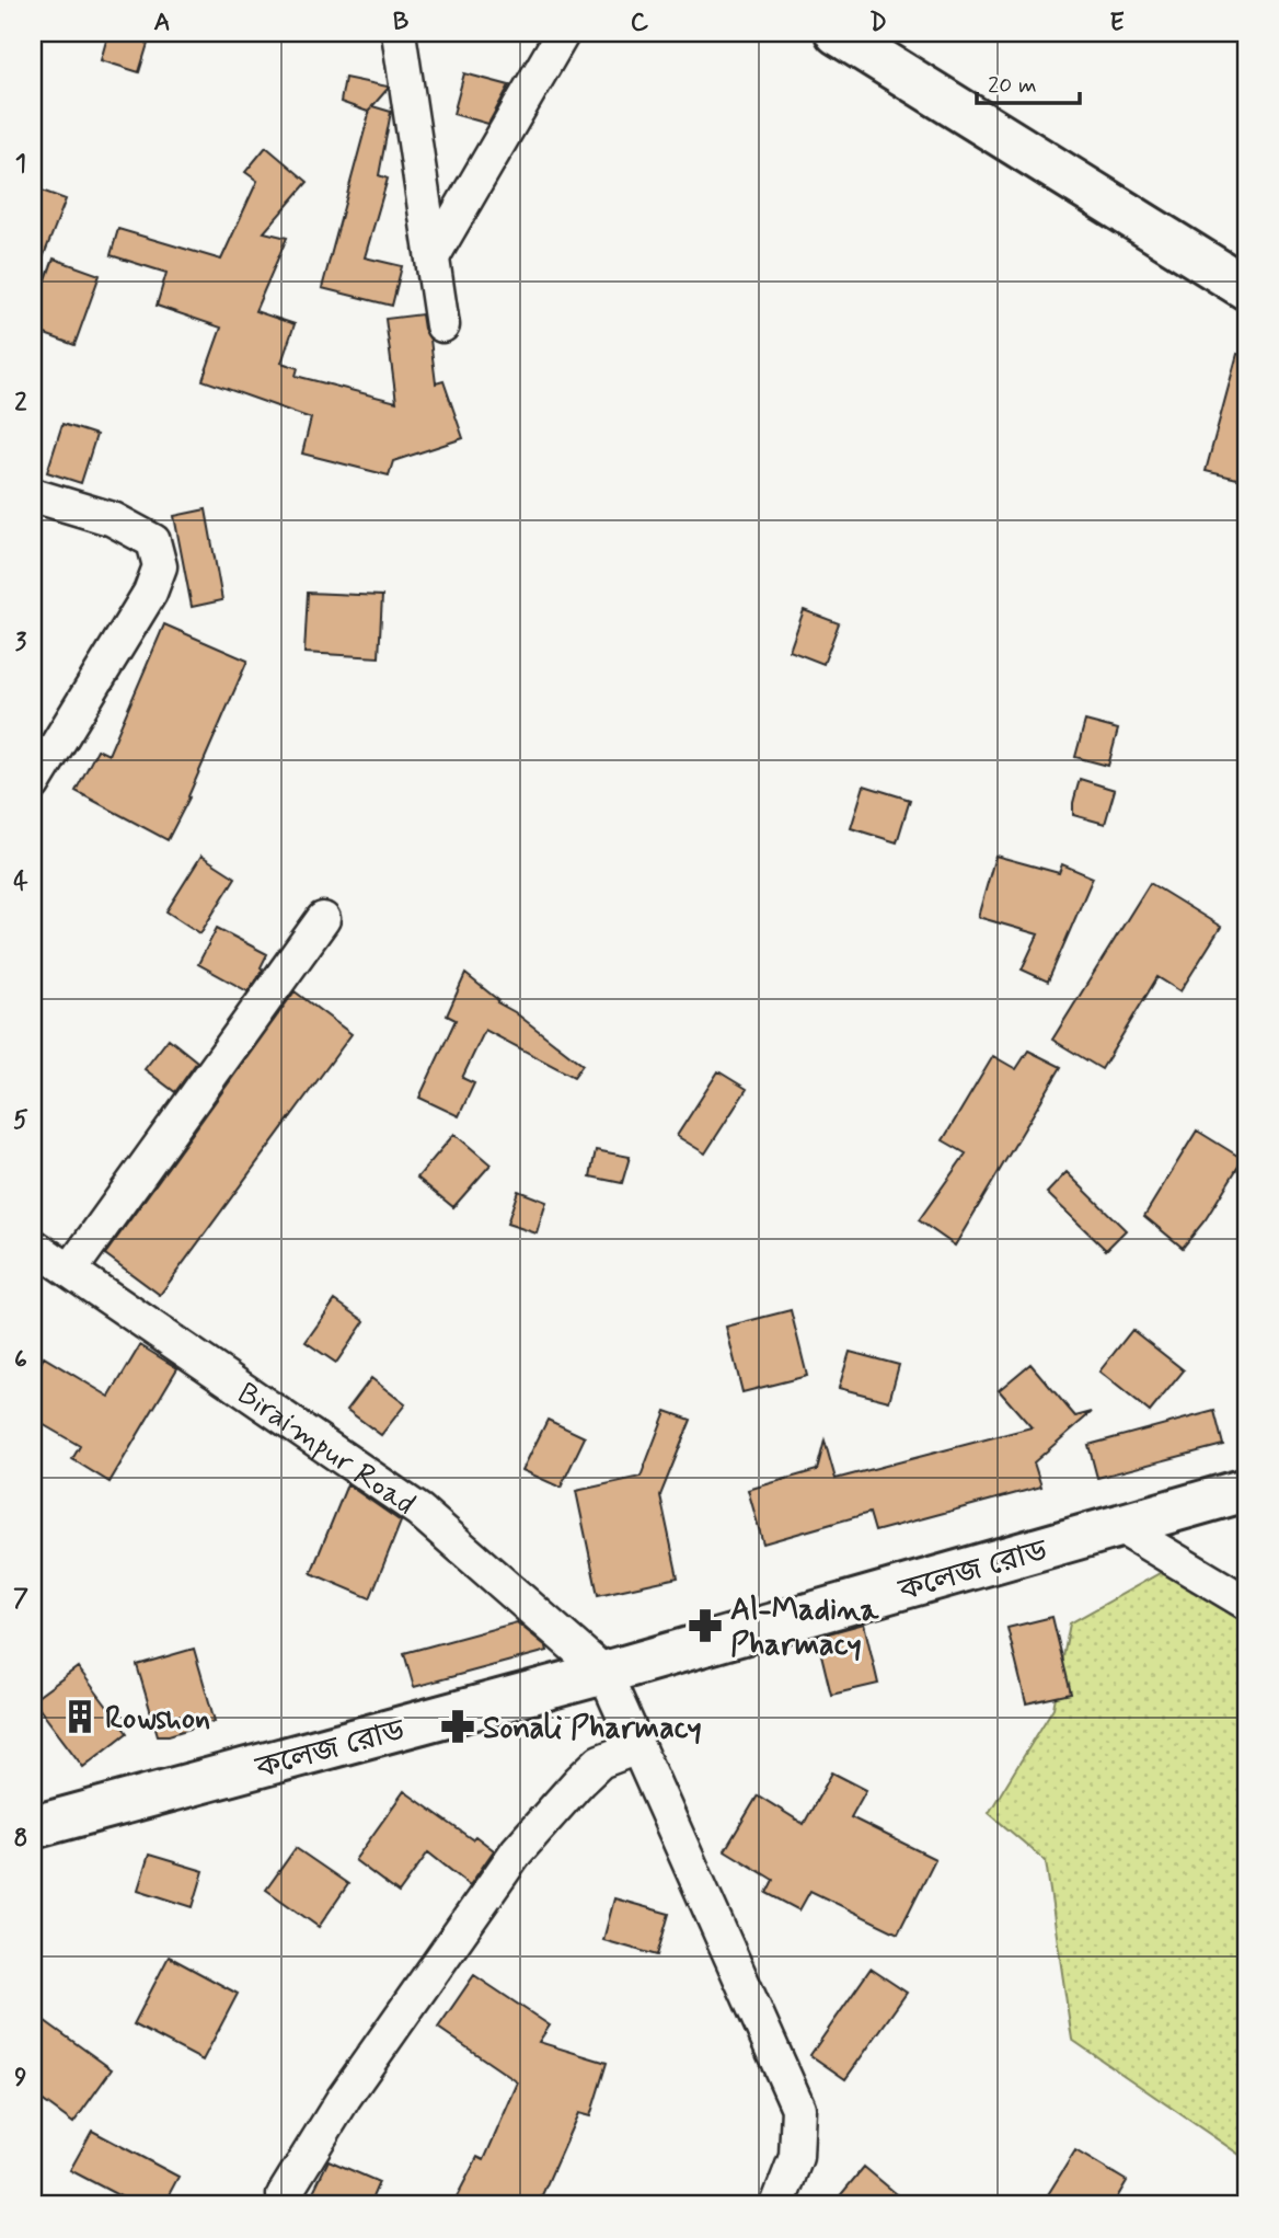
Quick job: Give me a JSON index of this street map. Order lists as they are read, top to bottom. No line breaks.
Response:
{"streets":{"main road":["কলেজ রোড"],"street":["Biraimpur Road"]},"crossings":[["Biraimpur Road","কলেজ রোড"]],"places":{"pharmacy":["Al-Madina Pharmacy","Sonali Pharmacy"],"building":["Rowshon"]},"scale_bar":"20 m","grid":{"columns":["A","B","C","D","E"],"rows":["1","2","3","4","5","6","7","8","9"]}}
